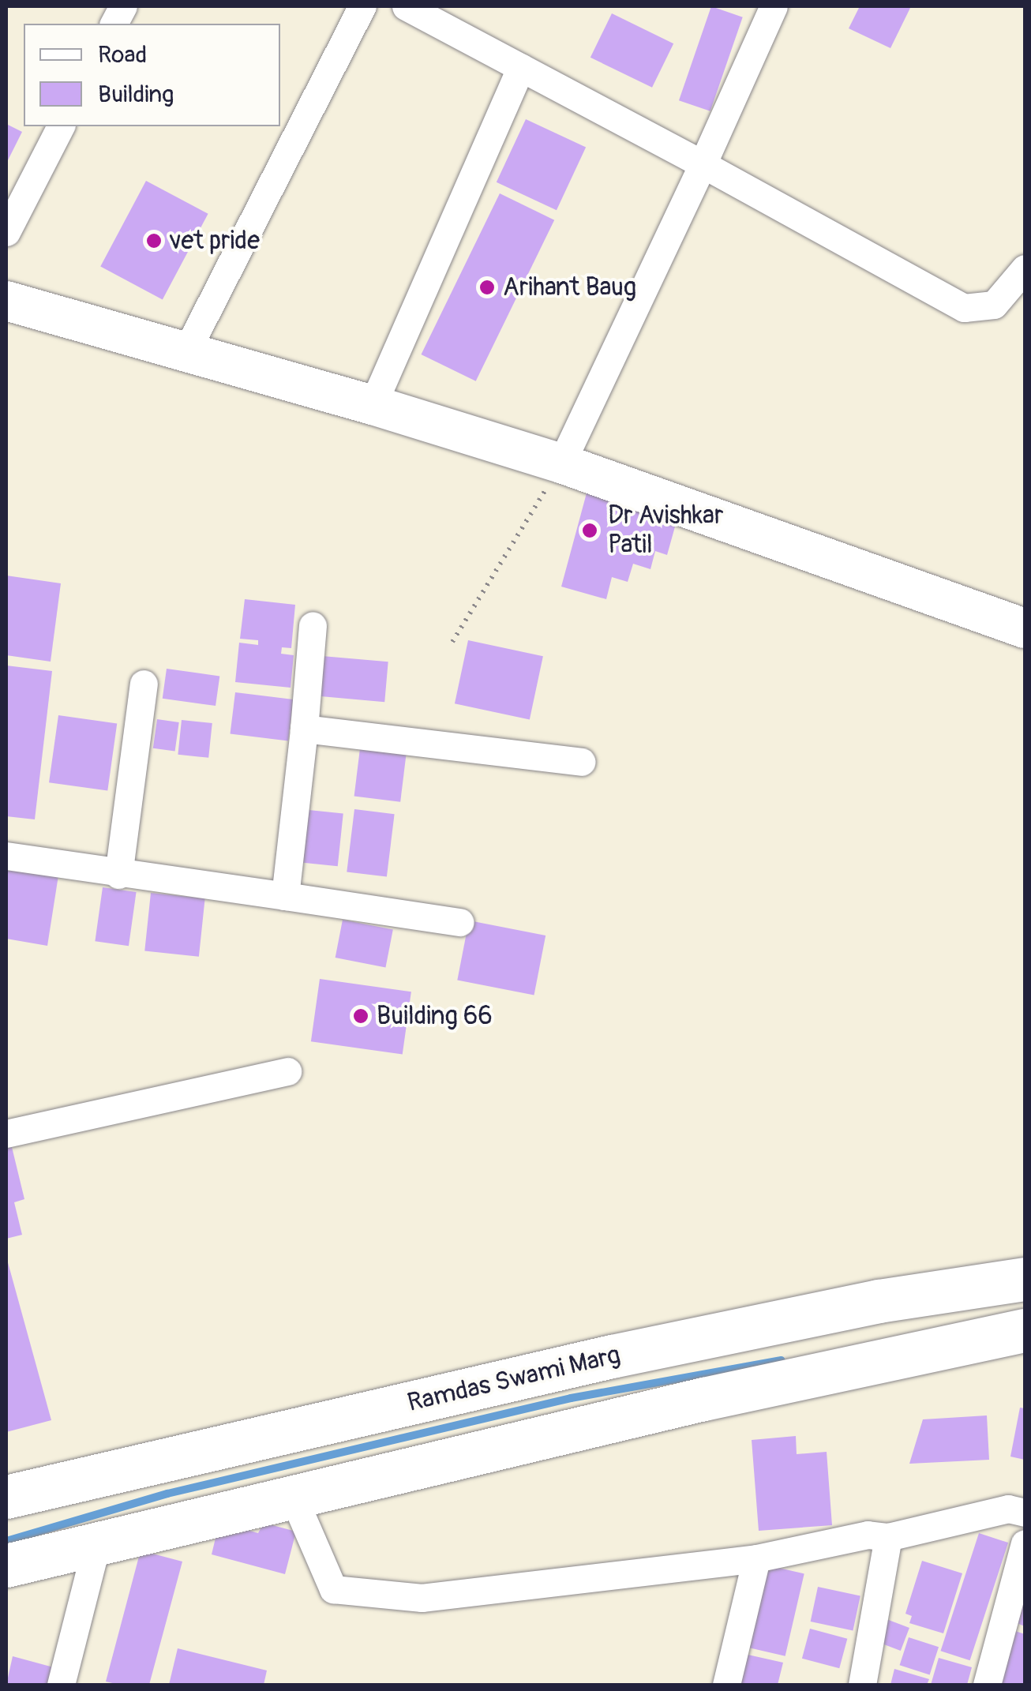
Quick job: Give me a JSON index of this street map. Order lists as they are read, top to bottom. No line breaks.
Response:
{"streets":{"main road":["Ramdas Swami Marg"]},"places":["vet pride","Arihant Baug","Dr Avishkar Patil","Building 66"],"legend":["Road","Building"]}
